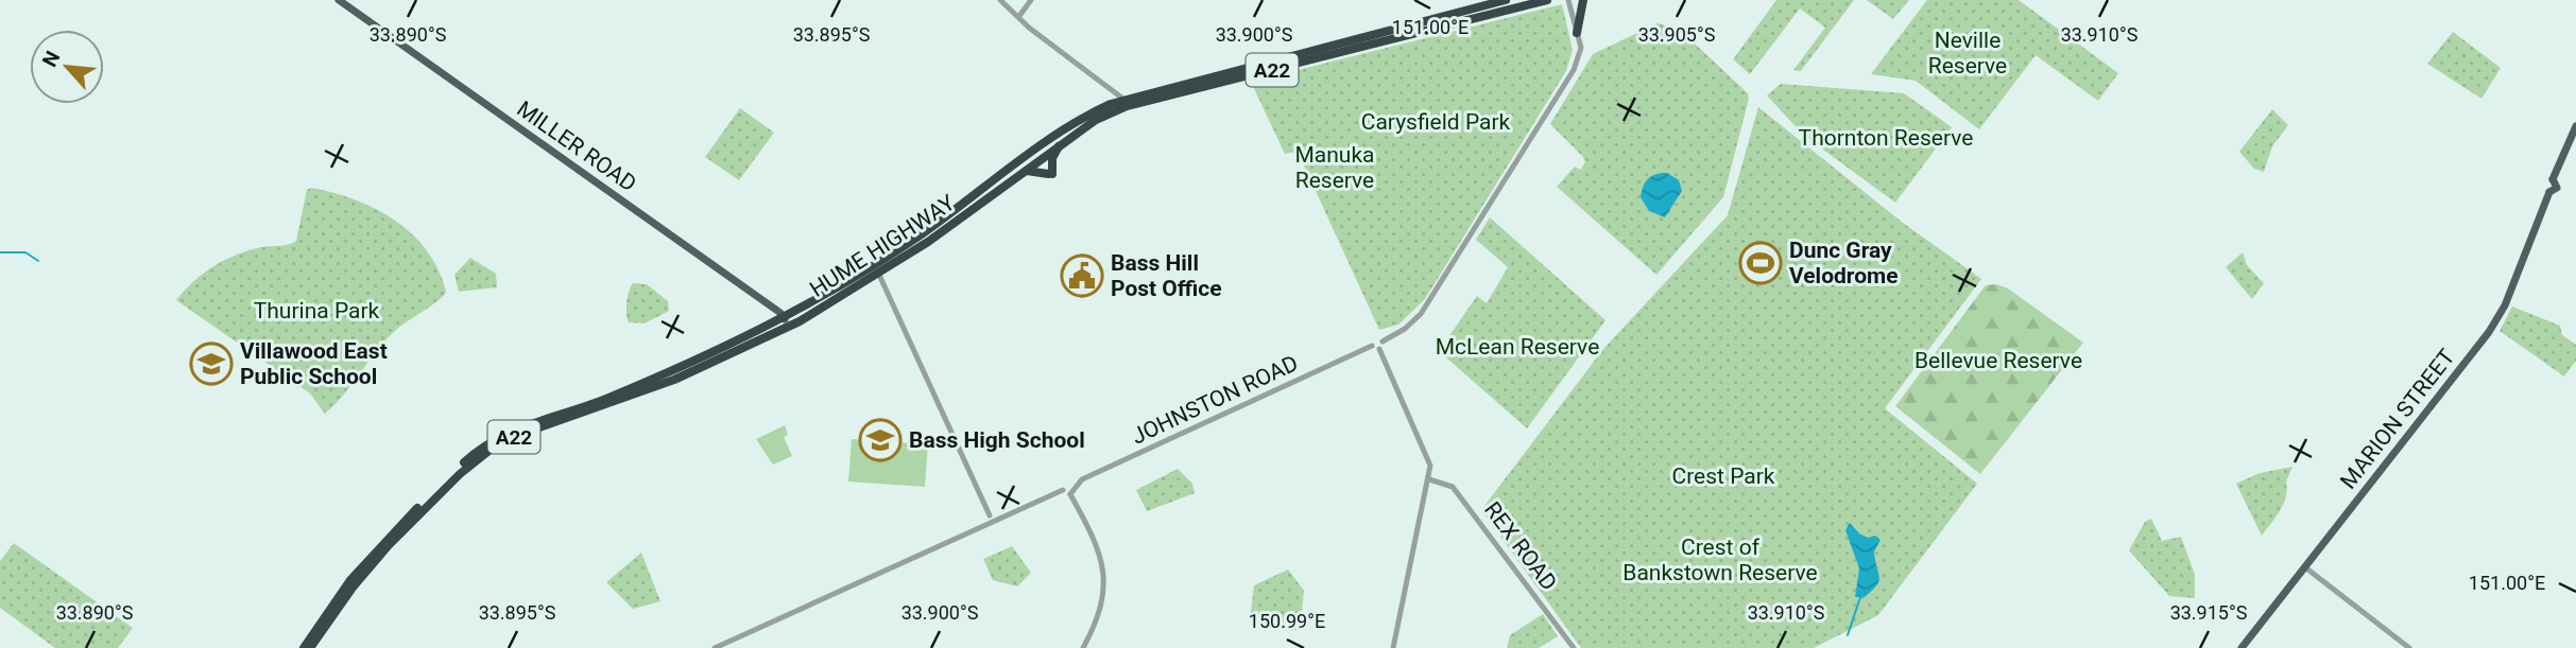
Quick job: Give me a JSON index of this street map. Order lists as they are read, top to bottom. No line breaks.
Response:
{"streets":{"highway":["A22","HUME HIGHWAY"],"main road":["MILLER ROAD","MARION STREET"],"street":["JOHNSTON ROAD","REX ROAD"]},"crossings":[["MILLER ROAD","HUME HIGHWAY"]],"parks":["Neville Reserve","Carysfield Park","Thornton Reserve","Manuka Reserve","Thurina Park","McLean Reserve","Bellevue Reserve","Crest Park","Crest of Bankstown Reserve"],"places":{"sports":["Dunc Gray Velodrome"],"public building":["Bass Hill Post Office"],"school or university":["Villawood East Public School","Bass High School"]},"north":"top left","coordinates":["151.00°E","33.890°S","33.895°S","33.900°S","33.905°S","33.910°S","33.915°S","150.99°E"]}
